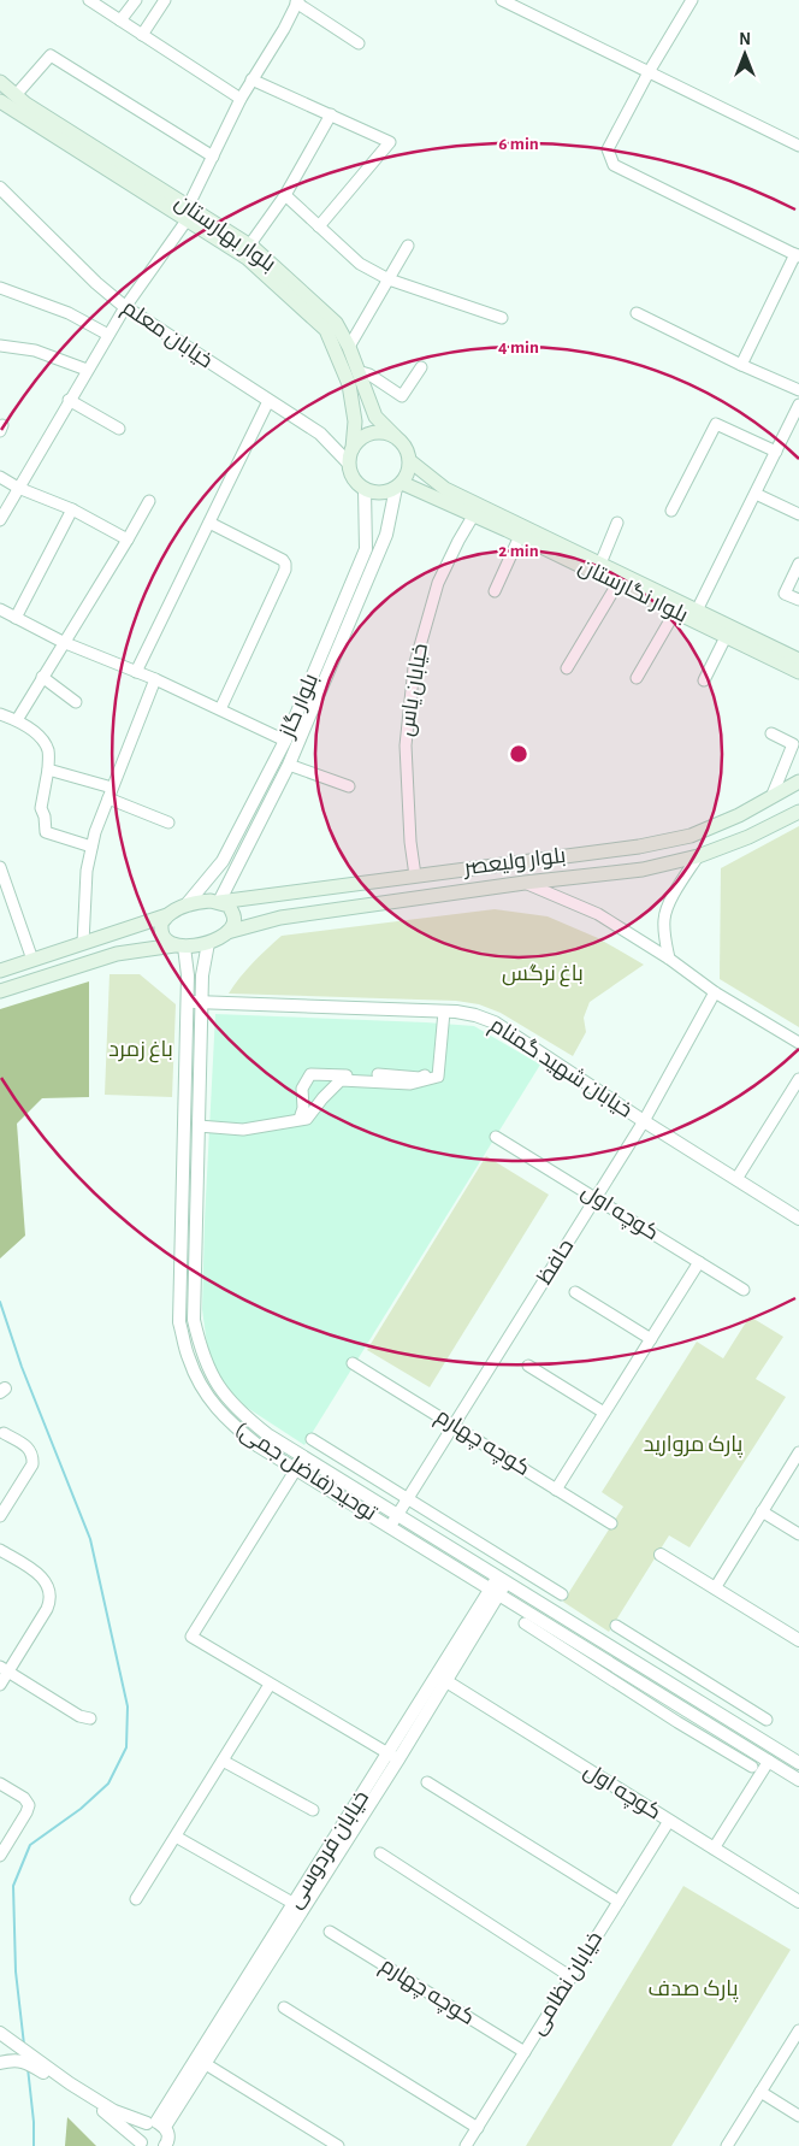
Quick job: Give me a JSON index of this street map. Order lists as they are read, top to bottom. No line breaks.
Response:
{"streets":{"main road":["بلوار بهارستان","بلوار نگارستان","بلوار ولیعصر"],"street":["خیابان معلم","خیابان یاس","بلوار گاز","خیابان شهید گمنام","کوچه اول","حافظ","کوچه چهارم","توحید(فاضل جمی)","خیابان فردوسی","خیابان نظامی"]},"crossings":[["بلوار بهارستان","خیابان معلم"],["بلوار بهارستان","بلوار نگارستان"],["بلوار بهارستان","بلوار گاز"],["خیابان معلم","بلوار نگارستان"],["خیابان معلم","بلوار گاز"],["بلوار نگارستان","خیابان یاس"],["بلوار نگارستان","بلوار گاز"],["خیابان یاس","بلوار ولیعصر"],["بلوار گاز","بلوار ولیعصر"],["بلوار ولیعصر","توحید(فاضل جمی)"],["خیابان شهید گمنام","حافظ"],["خیابان شهید گمنام","توحید(فاضل جمی)"],["کوچه اول","حافظ"],["کوچه اول","خیابان فردوسی"],["کوچه اول","خیابان نظامی"],["حافظ","کوچه چهارم"],["حافظ","توحید(فاضل جمی)"],["کوچه چهارم","خیابان نظامی"],["توحید(فاضل جمی)","خیابان فردوسی"]],"parks":["باغ نرگس","باغ زمرد","پارک مروارید","پارک صدف"],"north":"top","rings":["6 min","4 min","2 min"]}
